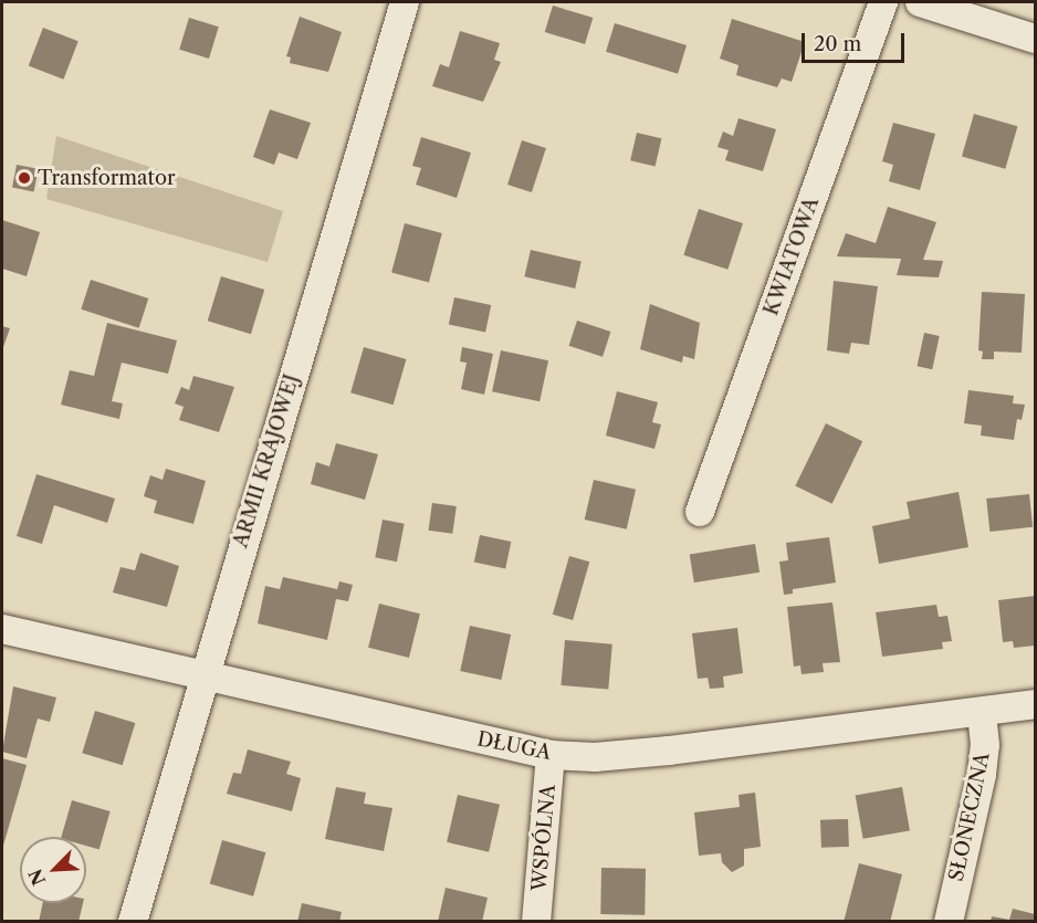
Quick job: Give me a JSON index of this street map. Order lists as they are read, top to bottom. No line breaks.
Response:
{"streets":{"street":["KWIATOWA","ARMII KRAJOWEJ","DŁUGA","SŁONECZNA","WSPÓLNA"]},"crossings":[["ARMII KRAJOWEJ","DŁUGA"],["DŁUGA","SŁONECZNA"],["DŁUGA","WSPÓLNA"]],"places":["Transformator"],"scale_bar":"20 m","north":"bottom left"}
